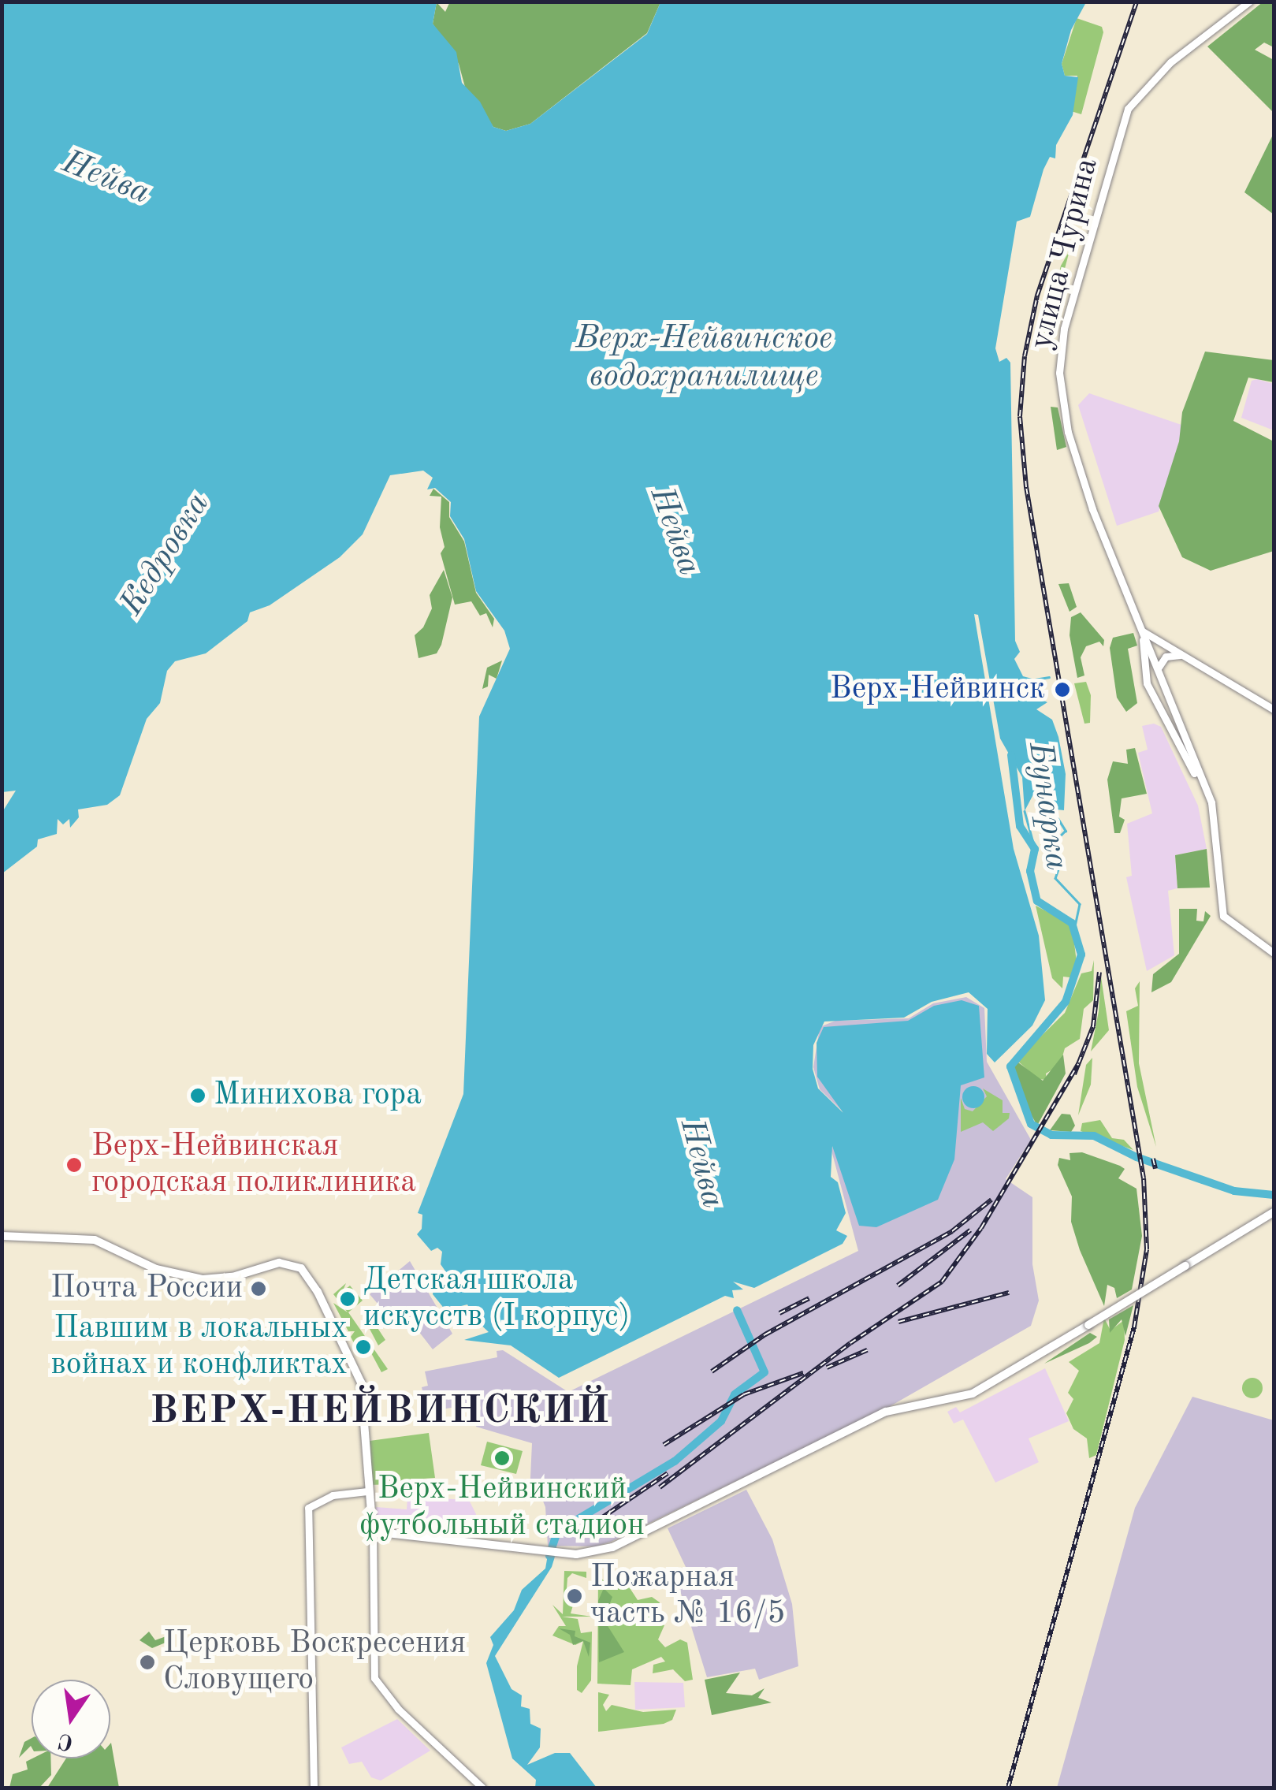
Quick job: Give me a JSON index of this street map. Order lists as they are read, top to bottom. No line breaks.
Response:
{"streets":{"street":["улица Чурина"]},"districts":["ВЕРХ-НЕЙВИНСКИЙ"],"water":["Нейва","Верх-Нейвинское водохранилище","Кедровка","Бунарка"],"places":["Верх-Нейвинск","Минихова гора","Верх-Нейвинская городская поликлиника","Почта России","Детская школа искусств (I корпус)","Павшим в локальных войнах и конфликтах","Верх-Нейвинский футбольный стадион","Пожарная часть № 16/5","Церковь Воскресения Словущего"],"north":"bottom"}
